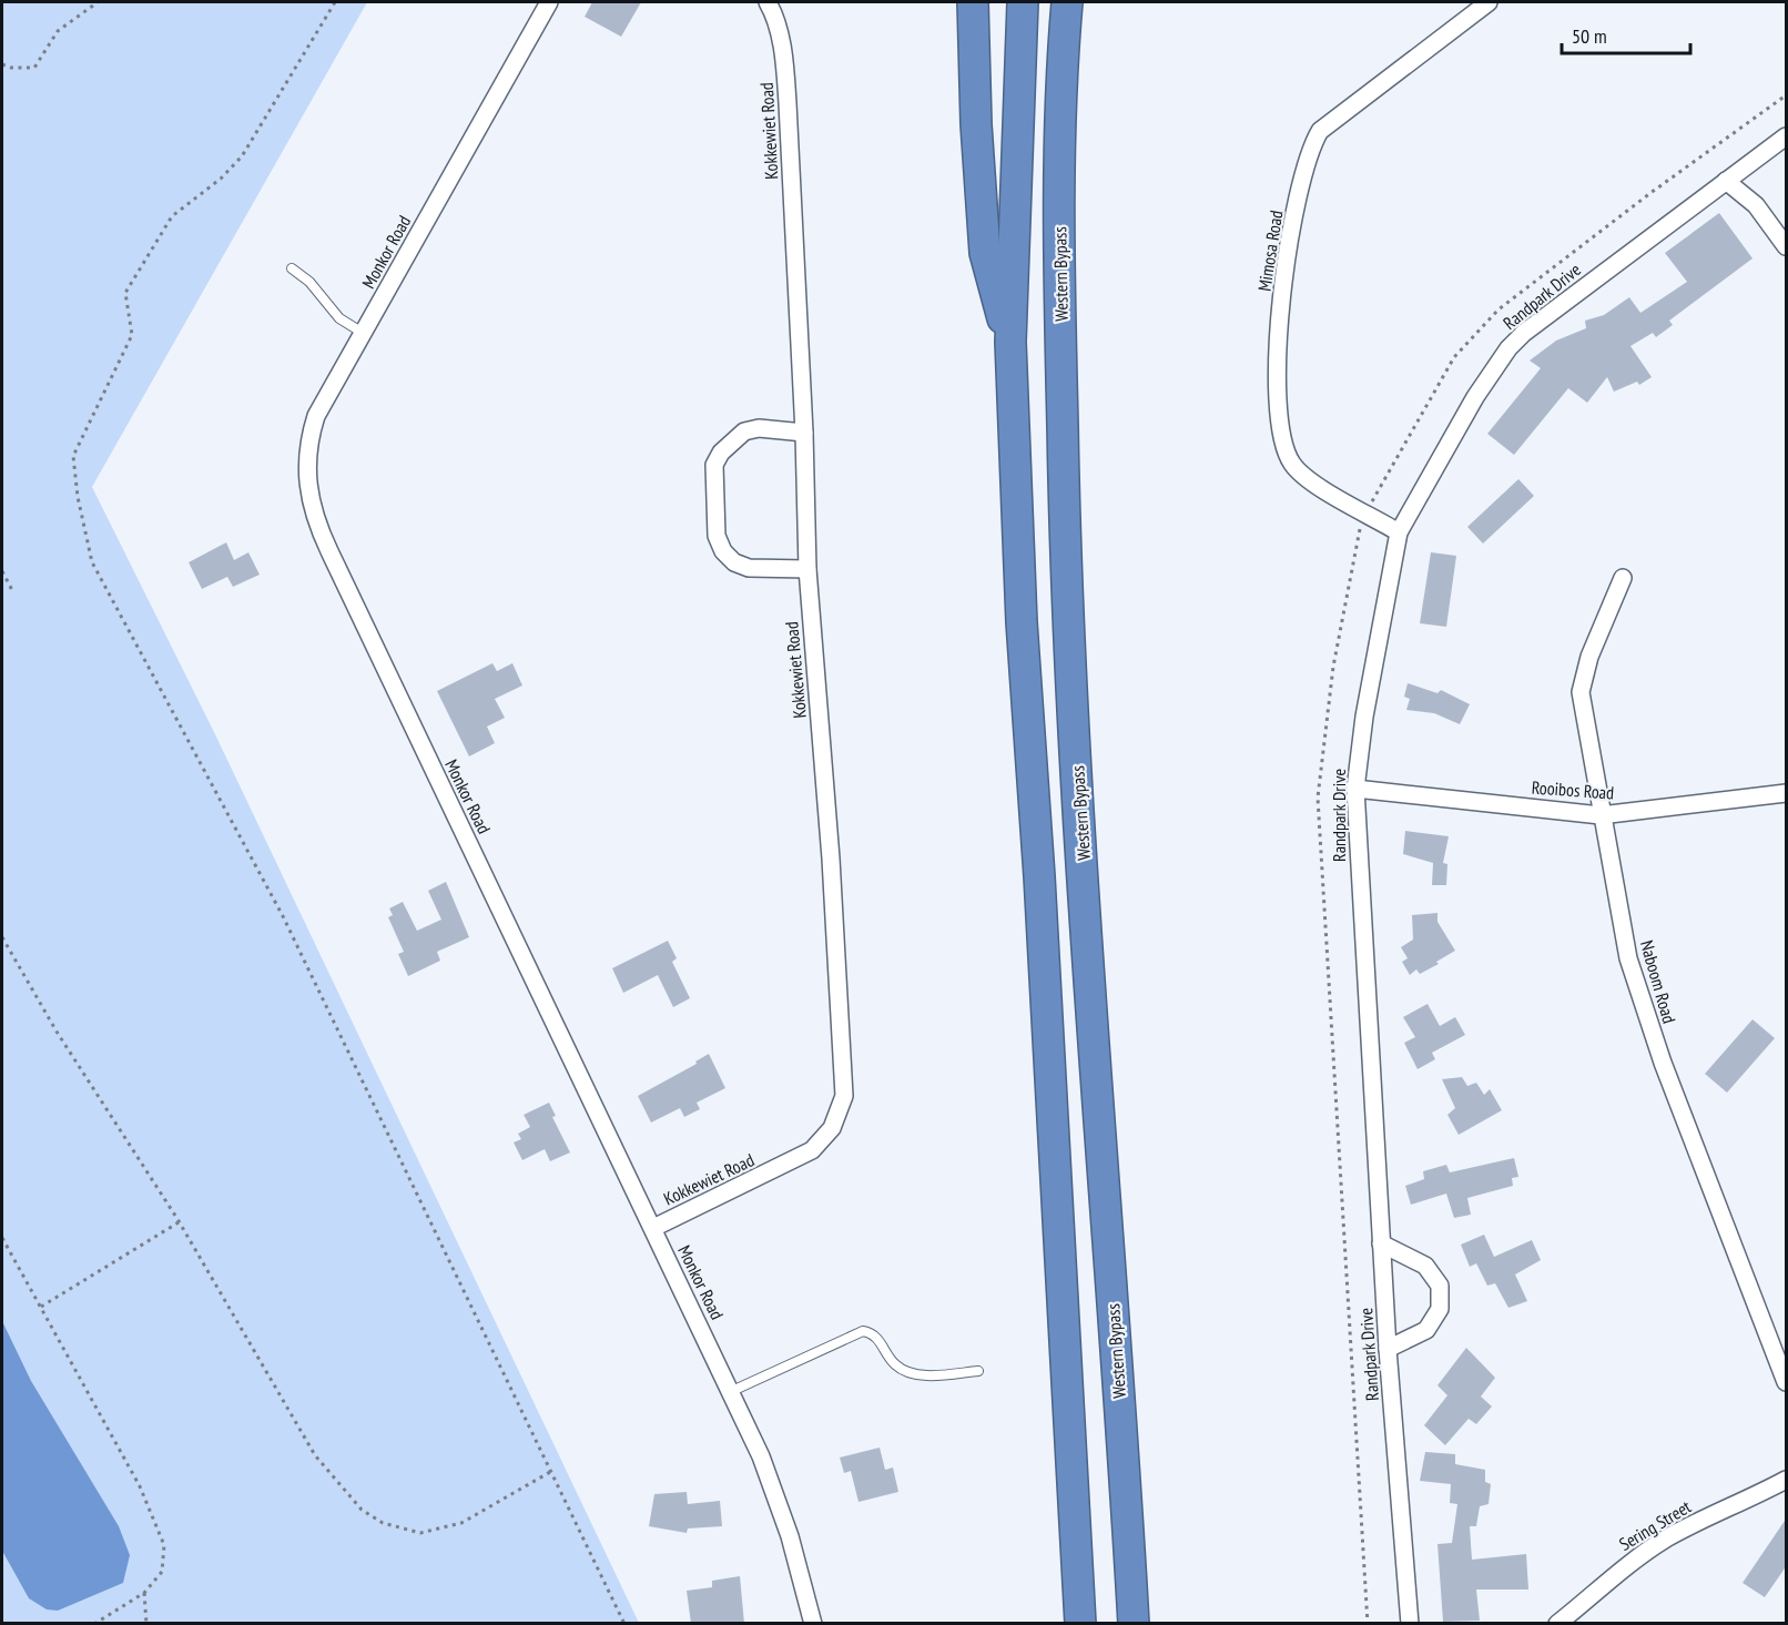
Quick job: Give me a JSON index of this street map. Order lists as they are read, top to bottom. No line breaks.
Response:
{"streets":{"highway":["Western Bypass"],"street":["Kokkewiet Road","Mimosa Road","Monkor Road","Randpark Drive","Rooibos Road","Naboom Road","Sering Street"]},"crossings":[["Kokkewiet Road","Monkor Road"],["Mimosa Road","Randpark Drive"],["Randpark Drive","Rooibos Road"],["Rooibos Road","Naboom Road"]],"scale_bar":"50 m"}
